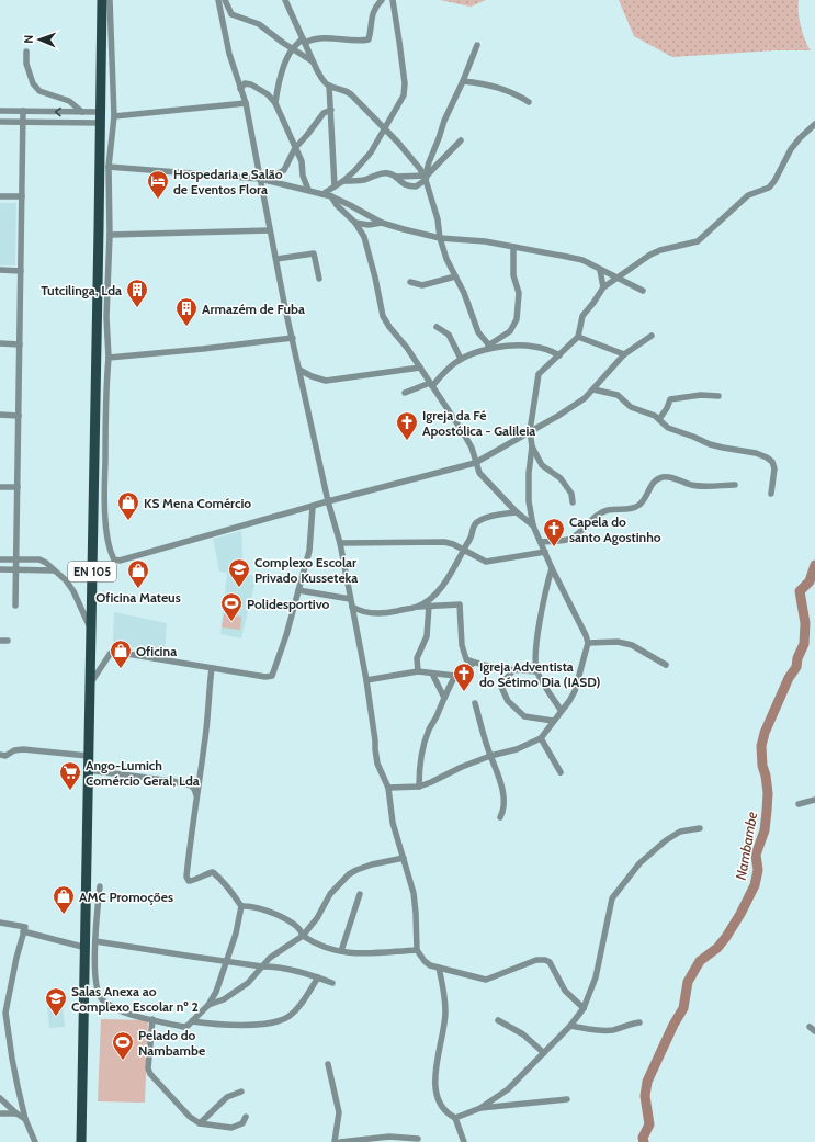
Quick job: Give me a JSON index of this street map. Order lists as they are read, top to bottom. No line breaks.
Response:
{"streets":{"main road":["EN 105"]},"water":["Nambambe"],"places":{"hotel":["Hospedaria e Salão de Eventos Flora"],"building":["Tutcilinga, Lda","Armazém de Fuba"],"church":["Igreja da Fé Apostólica - Galileia","Capela do santo Agostinho","Igreja Adventista do Sétimo Dia (IASD)"],"shop":["KS Mena Comércio","Oficina Mateus","Oficina","AMC Promoções"],"school or university":["Complexo Escolar Privado Kusseteka","Salas Anexa ao Complexo Escolar nº 2"],"sports":["Polidesportivo","Pelado do Nambambe"],"supermarket":["Ango-Lumich Comércio Geral, Lda"]},"north":"left"}
